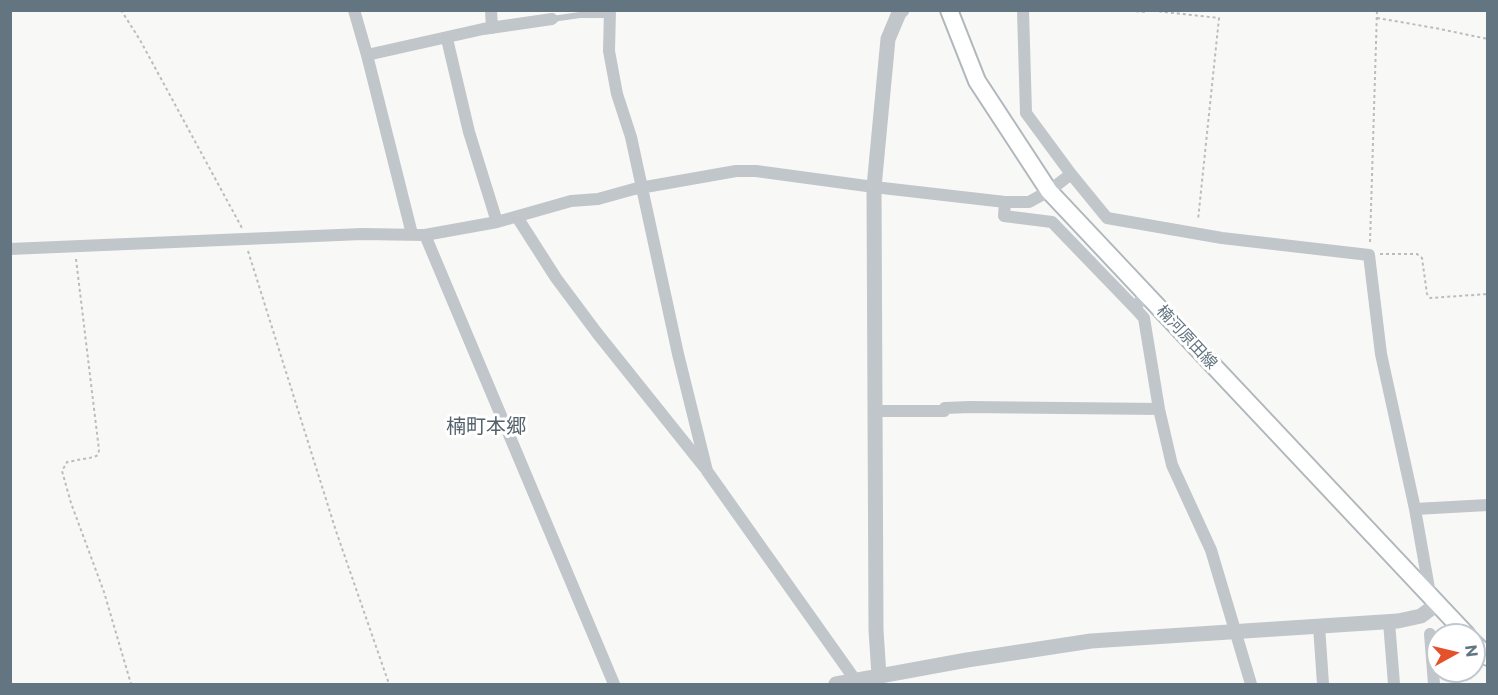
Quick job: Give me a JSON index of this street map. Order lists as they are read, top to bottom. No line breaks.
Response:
{"streets":{"main road":["楠河原田線"]},"districts":["楠町本郷"],"north":"right"}
